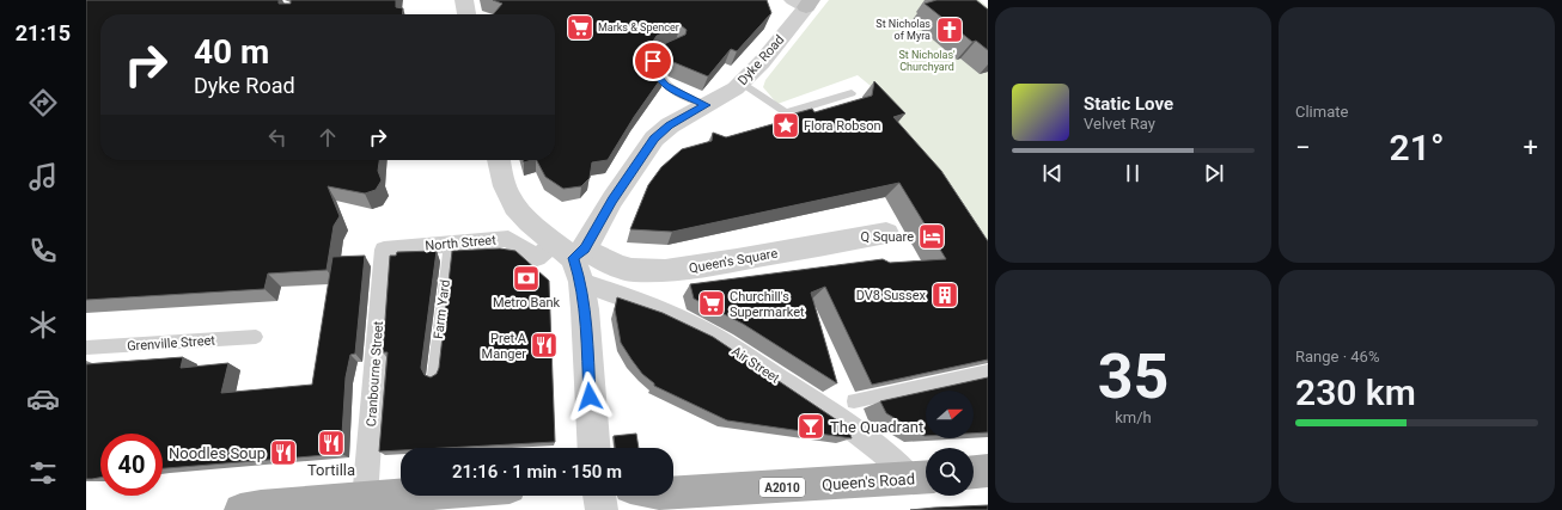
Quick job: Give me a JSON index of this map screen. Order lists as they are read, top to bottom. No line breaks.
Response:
{"streets":{"main road":["Queen's Road","A2010"],"street":["Dyke Road","North Street","Queen's Square","Air Street","Cranbourne Street"],"lane":["Farm Yard","Grenville Street"]},"crossings":[["Dyke Road","North Street"],["Dyke Road","Queen's Square"],["Dyke Road","Air Street"],["North Street","Queen's Square"],["North Street","Farm Yard"],["North Street","Air Street"],["North Street","Cranbourne Street"],["Queen's Square","Air Street"],["Air Street","Queen's Road"]],"parks":["St Nicholas' Churchyard"],"places":{"supermarket":["Marks & Spencer","Churchill's Supermarket"],"church":["St Nicholas of Myra"],"place":["Flora Robson"],"hotel":["Q Square"],"bank":["Metro Bank"],"building":["DV8 Sussex"],"restaurant":["Pret A Manger","Tortilla","Noodles Soup"],"bar":["The Quadrant"]},"north":"right","page":{"tabs":"21:15","tile":["Climate",["35","km/h"],["Range · 46%","230 km"]],"turn":["40 m","Dyke Road"],"song":["Static Love","Velvet Ray"],"heat":["−","21°","+"],"limit":"40","trip":"21:16 · 1 min · 150 m"}}
